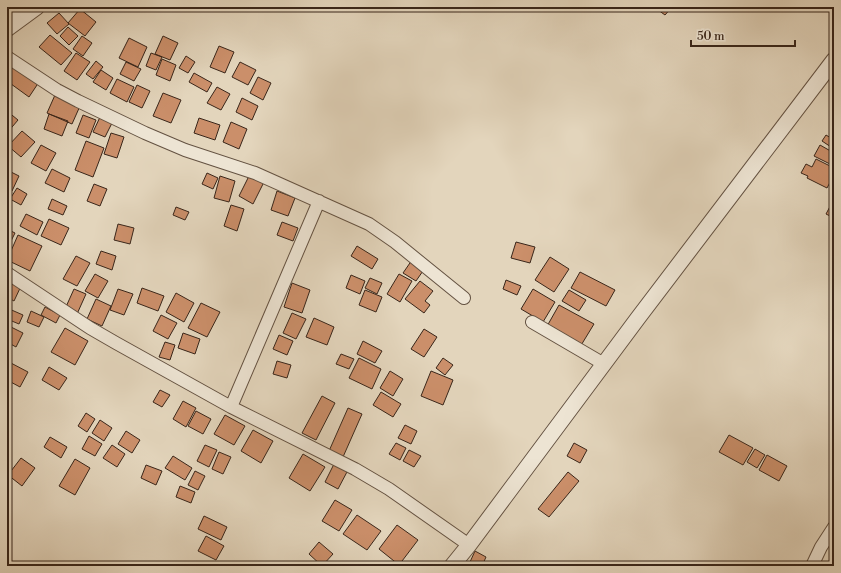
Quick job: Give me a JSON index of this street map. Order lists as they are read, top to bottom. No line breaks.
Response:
{"scale_bar":"50 m"}
